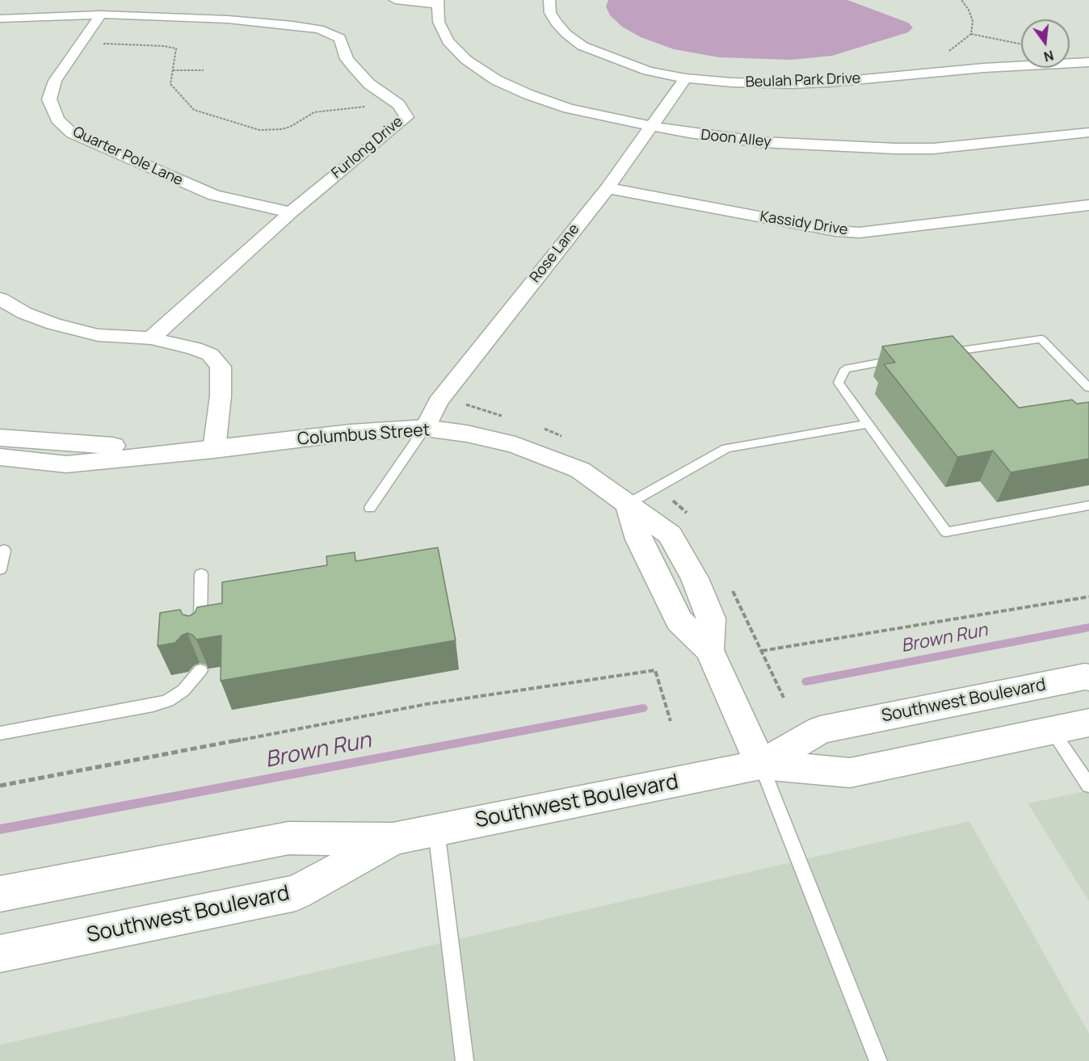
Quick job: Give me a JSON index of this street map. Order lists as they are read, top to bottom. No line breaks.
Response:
{"streets":{"street":["Beulah Park Drive","Doon Alley","Furlong Drive","Quarter Pole Lane","Kassidy Drive","Rose Lane","Columbus Street","Southwest Boulevard"]},"crossings":[["Beulah Park Drive","Rose Lane"],["Doon Alley","Rose Lane"],["Furlong Drive","Quarter Pole Lane"],["Kassidy Drive","Rose Lane"],["Rose Lane","Columbus Street"]],"water":["Brown Run"],"north":"bottom"}
